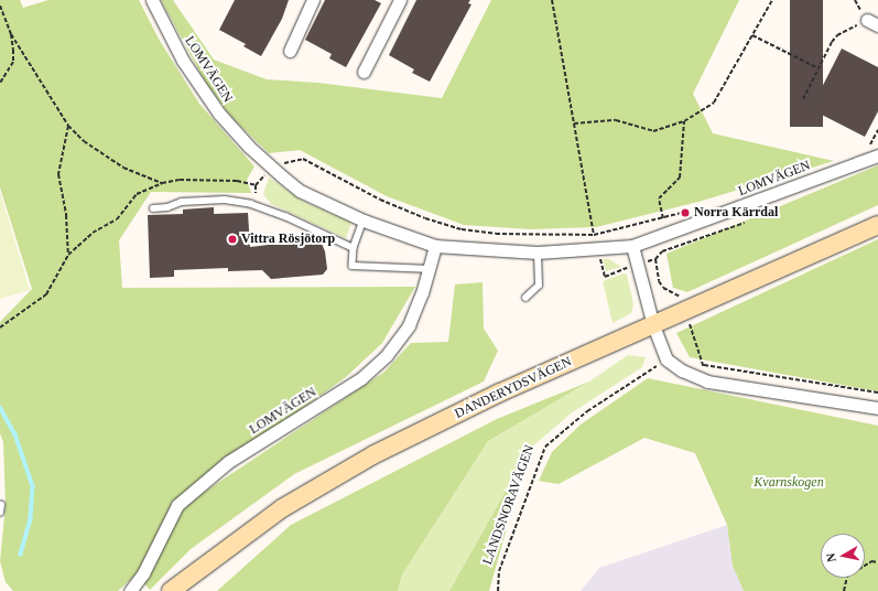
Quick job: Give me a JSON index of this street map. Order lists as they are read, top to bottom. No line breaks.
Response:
{"streets":{"main road":["DANDERYDSVÄGEN"],"street":["LOMVÄGEN"],"path":["LANDSNORAVÄGEN"]},"parks":["Kvarnskogen"],"places":["Norra Kärrdal","Vittra Rösjötorp"],"north":"left"}
